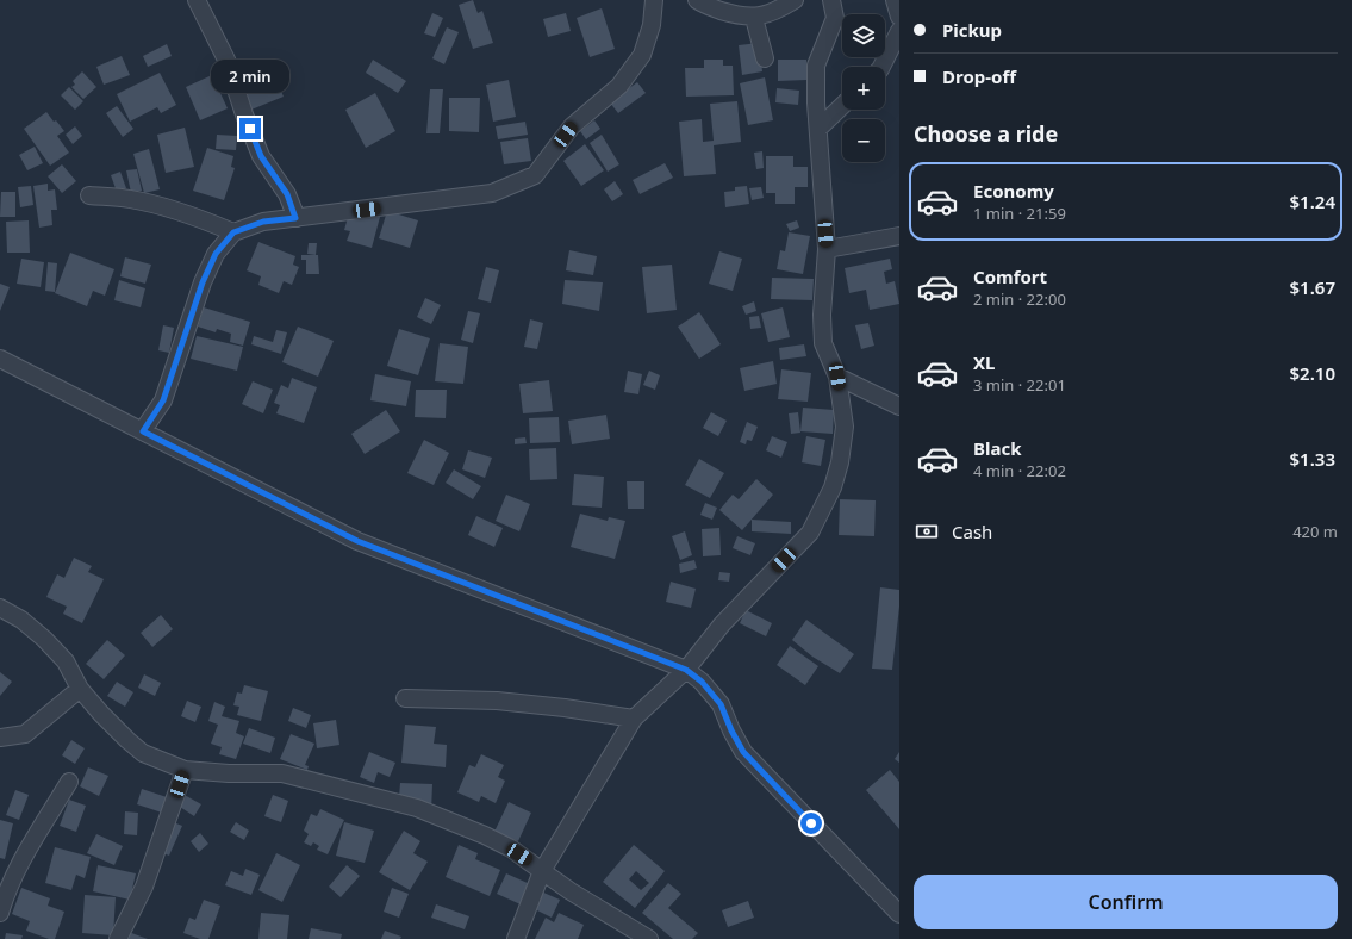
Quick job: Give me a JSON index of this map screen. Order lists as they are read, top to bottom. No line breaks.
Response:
{"page":{"banner":["Pickup","Drop-off"],"map_buttons":["+","−"],"bubble":"2 min","heading":"Choose a ride","list":[{"name":"Economy","note":"1 min · 21:59","value":"$1.24"},{"name":"Comfort","note":"2 min · 22:00","value":"$1.67"},{"name":"XL","note":"3 min · 22:01","value":"$2.10"},{"name":"Black","note":"4 min · 22:02","value":"$1.33"}],"pay":["Cash","420 m"],"buttons":"Confirm"}}
